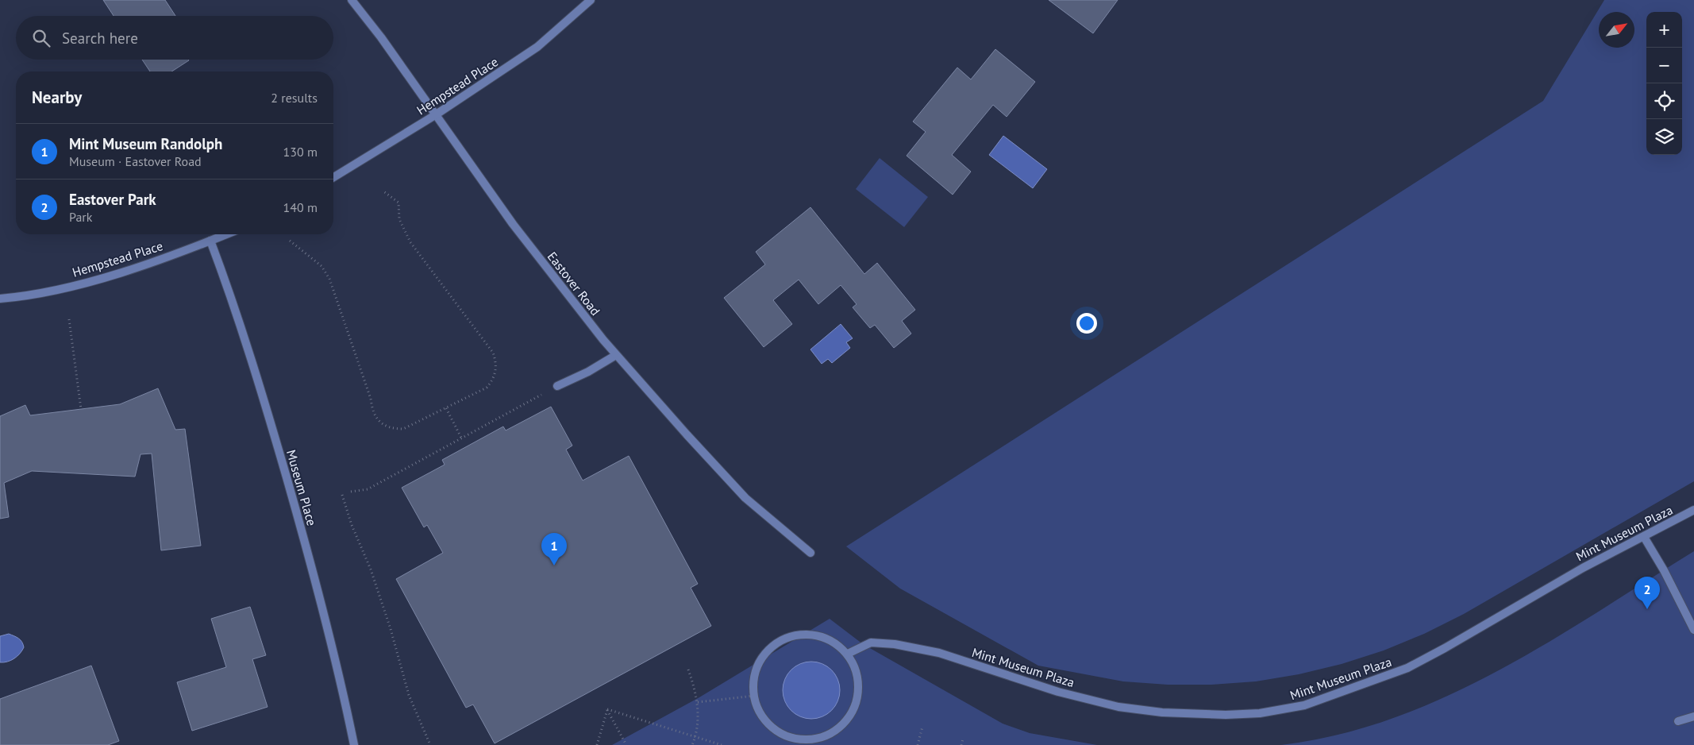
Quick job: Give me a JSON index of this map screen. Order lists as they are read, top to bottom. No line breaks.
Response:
{"streets":{"street":["Hempstead Place","Eastover Road","Museum Place","Mint Museum Plaza"]},"crossings":[["Hempstead Place","Eastover Road"],["Hempstead Place","Museum Place"]],"north":"top right","page":{"map_buttons":["+","−"],"search":"Search here","heading":["Nearby","2 results"],"list":[{"mark":"1","name":"Mint Museum Randolph","note":"Museum · Eastover Road","value":"130 m"},{"mark":"2","name":"Eastover Park","note":"Park","value":"140 m"}],"pins":["1","2"]}}
